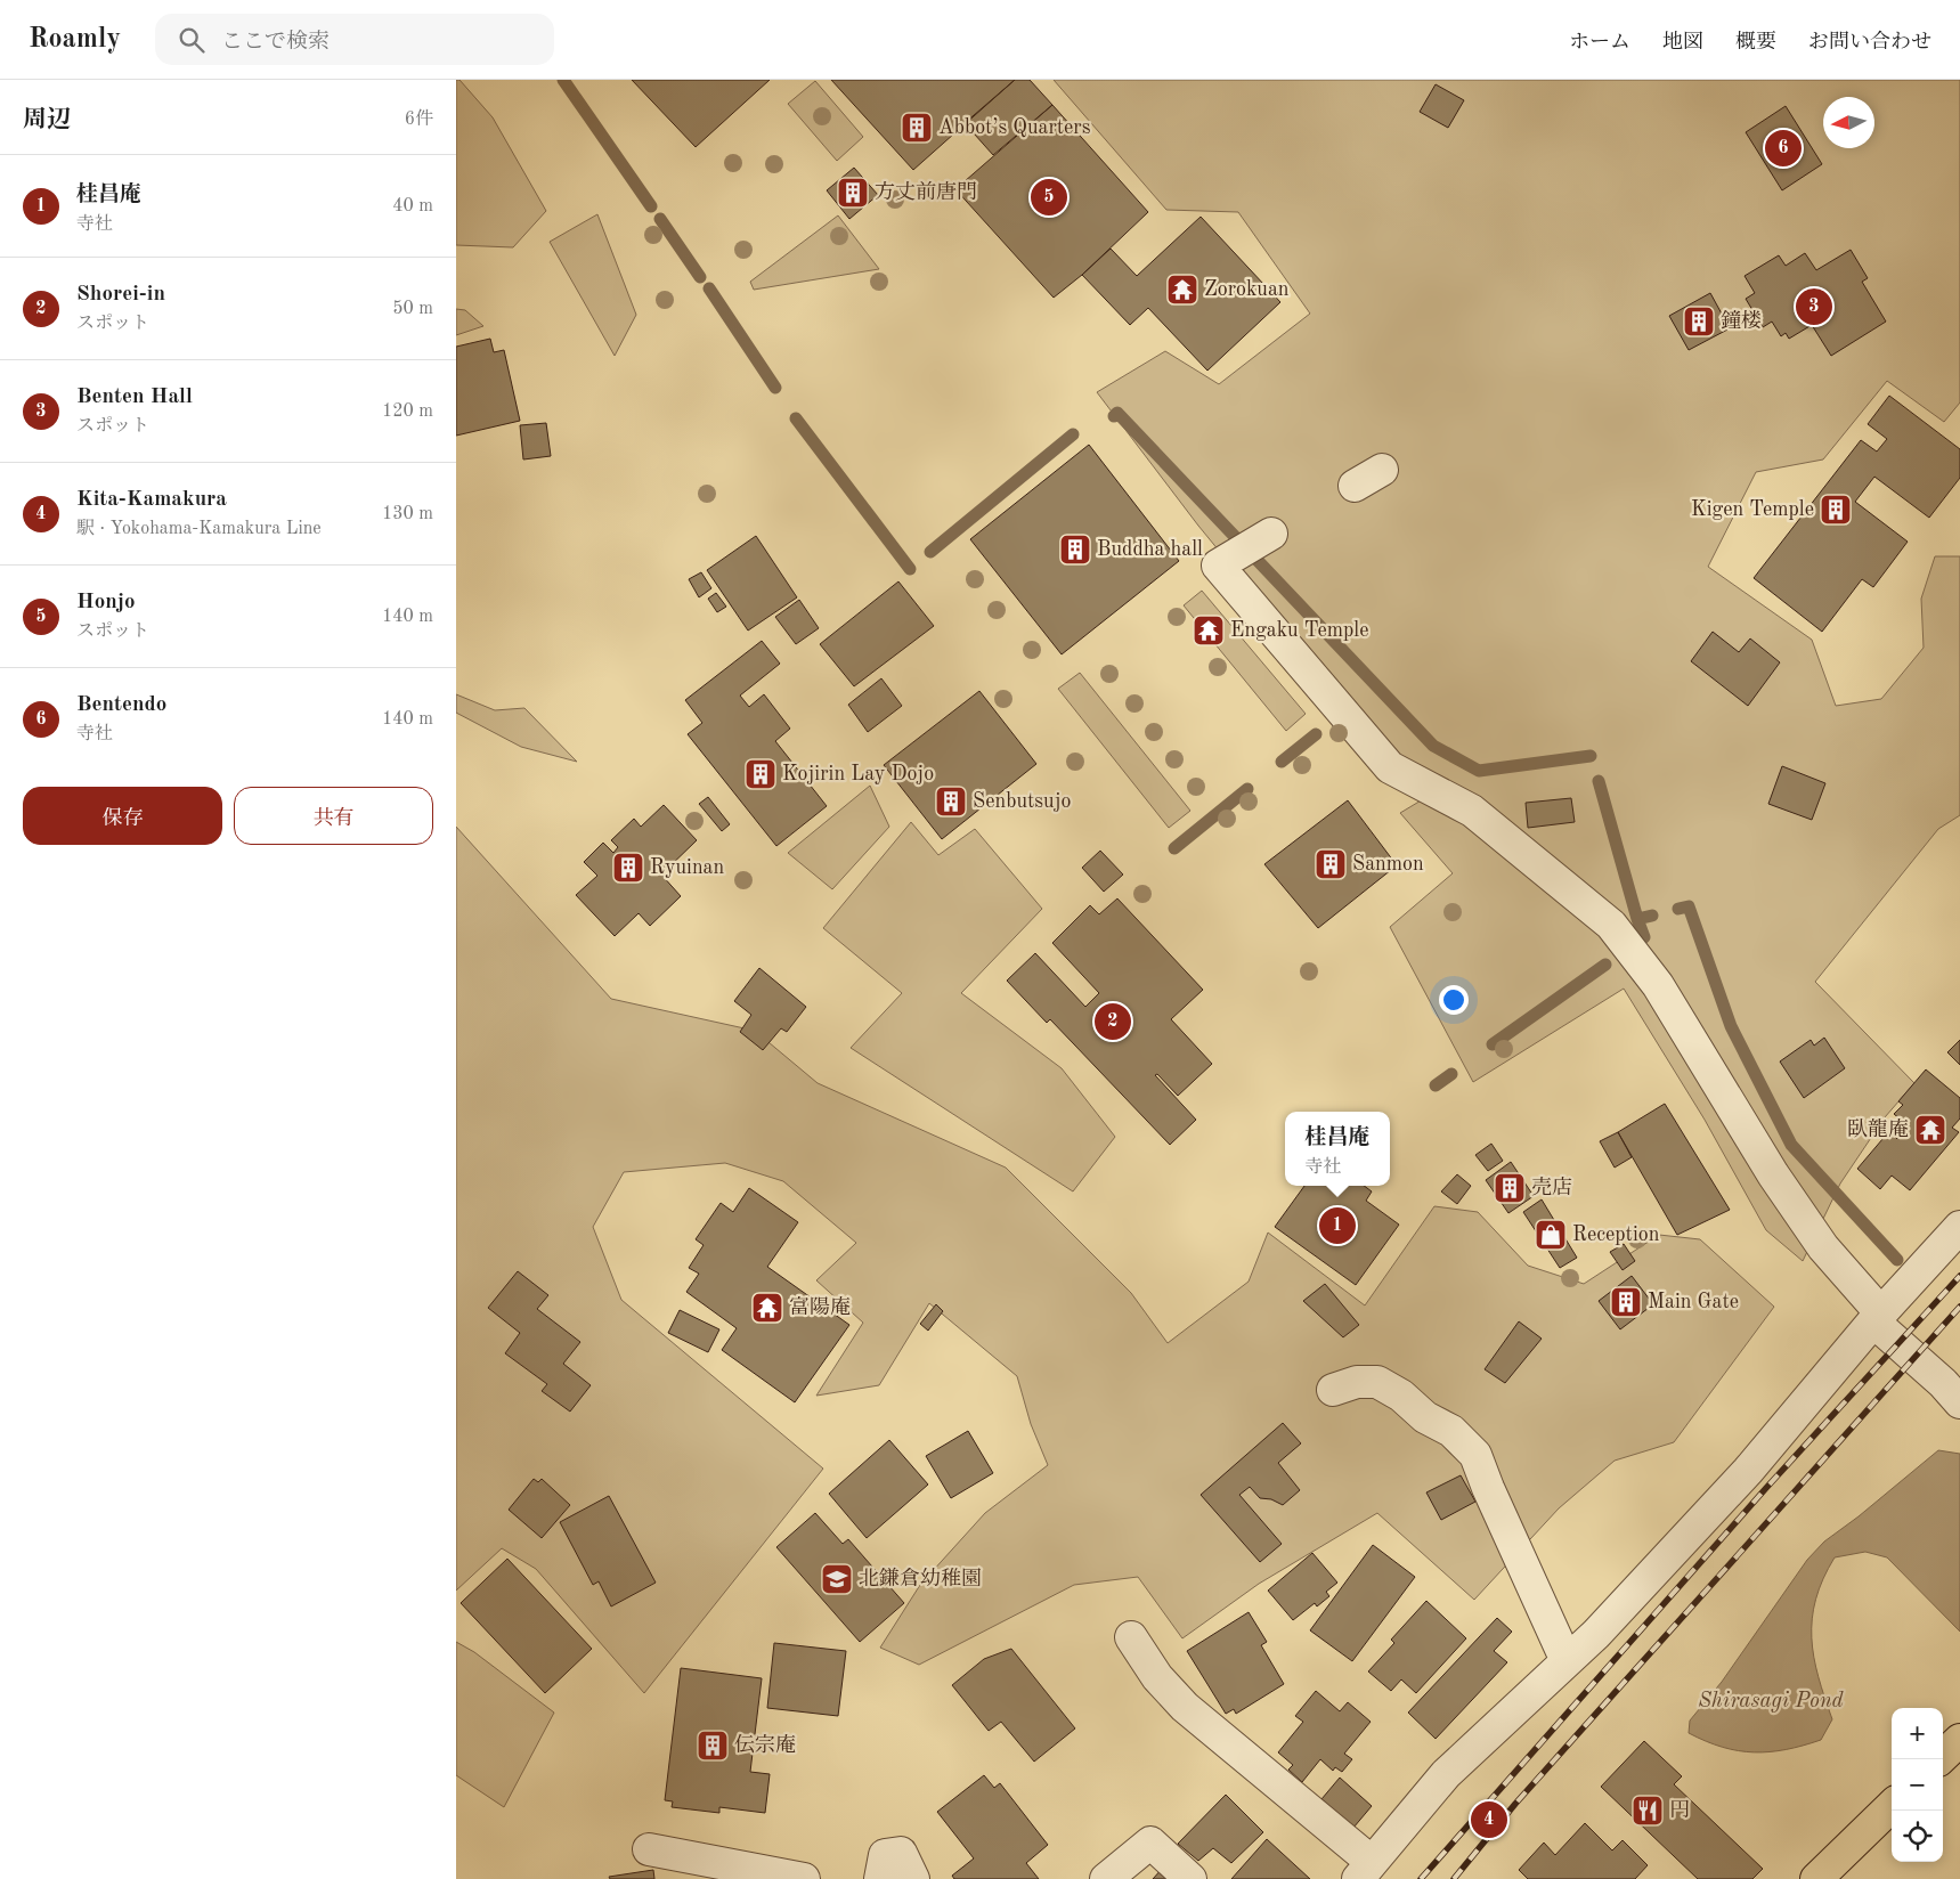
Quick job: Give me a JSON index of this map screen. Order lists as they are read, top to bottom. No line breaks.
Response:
{"water":["Shirasagi Pond"],"places":{"building":["Abbot’s Quarters","方丈前唐門","鐘楼","Kigen Temple","Buddha hall","Kojirin Lay Dojo","Senbutsujo","Sanmon","Ryuinan","売店","Main Gate","伝宗庵"],"temple":["Zorokuan","Engaku Temple","臥龍庵","富陽庵"],"shop":["Reception"],"school or university":["北鎌倉幼稚園"],"restaurant":["円"]},"north":"left","page":{"header":"Roamly","search":"ここで検索","nav":["ホーム","地図","概要","お問い合わせ"],"heading":["周辺","6件"],"pins":["6","5","3","2","1","4"],"list":[{"mark":"1","name":"桂昌庵","note":"寺社","value":"40 m"},{"mark":"2","name":"Shorei-in","note":"スポット","value":"50 m"},{"mark":"3","name":"Benten Hall","note":"スポット","value":"120 m"},{"mark":"4","name":"Kita-Kamakura","note":"駅 · Yokohama-Kamakura Line","value":"130 m"},{"mark":"5","name":"Honjo","note":"スポット","value":"140 m"},{"mark":"6","name":"Bentendo","note":"寺社","value":"140 m"}],"buttons":["保存","共有"],"popup":["桂昌庵","寺社"],"map_buttons":["+","−"]}}
